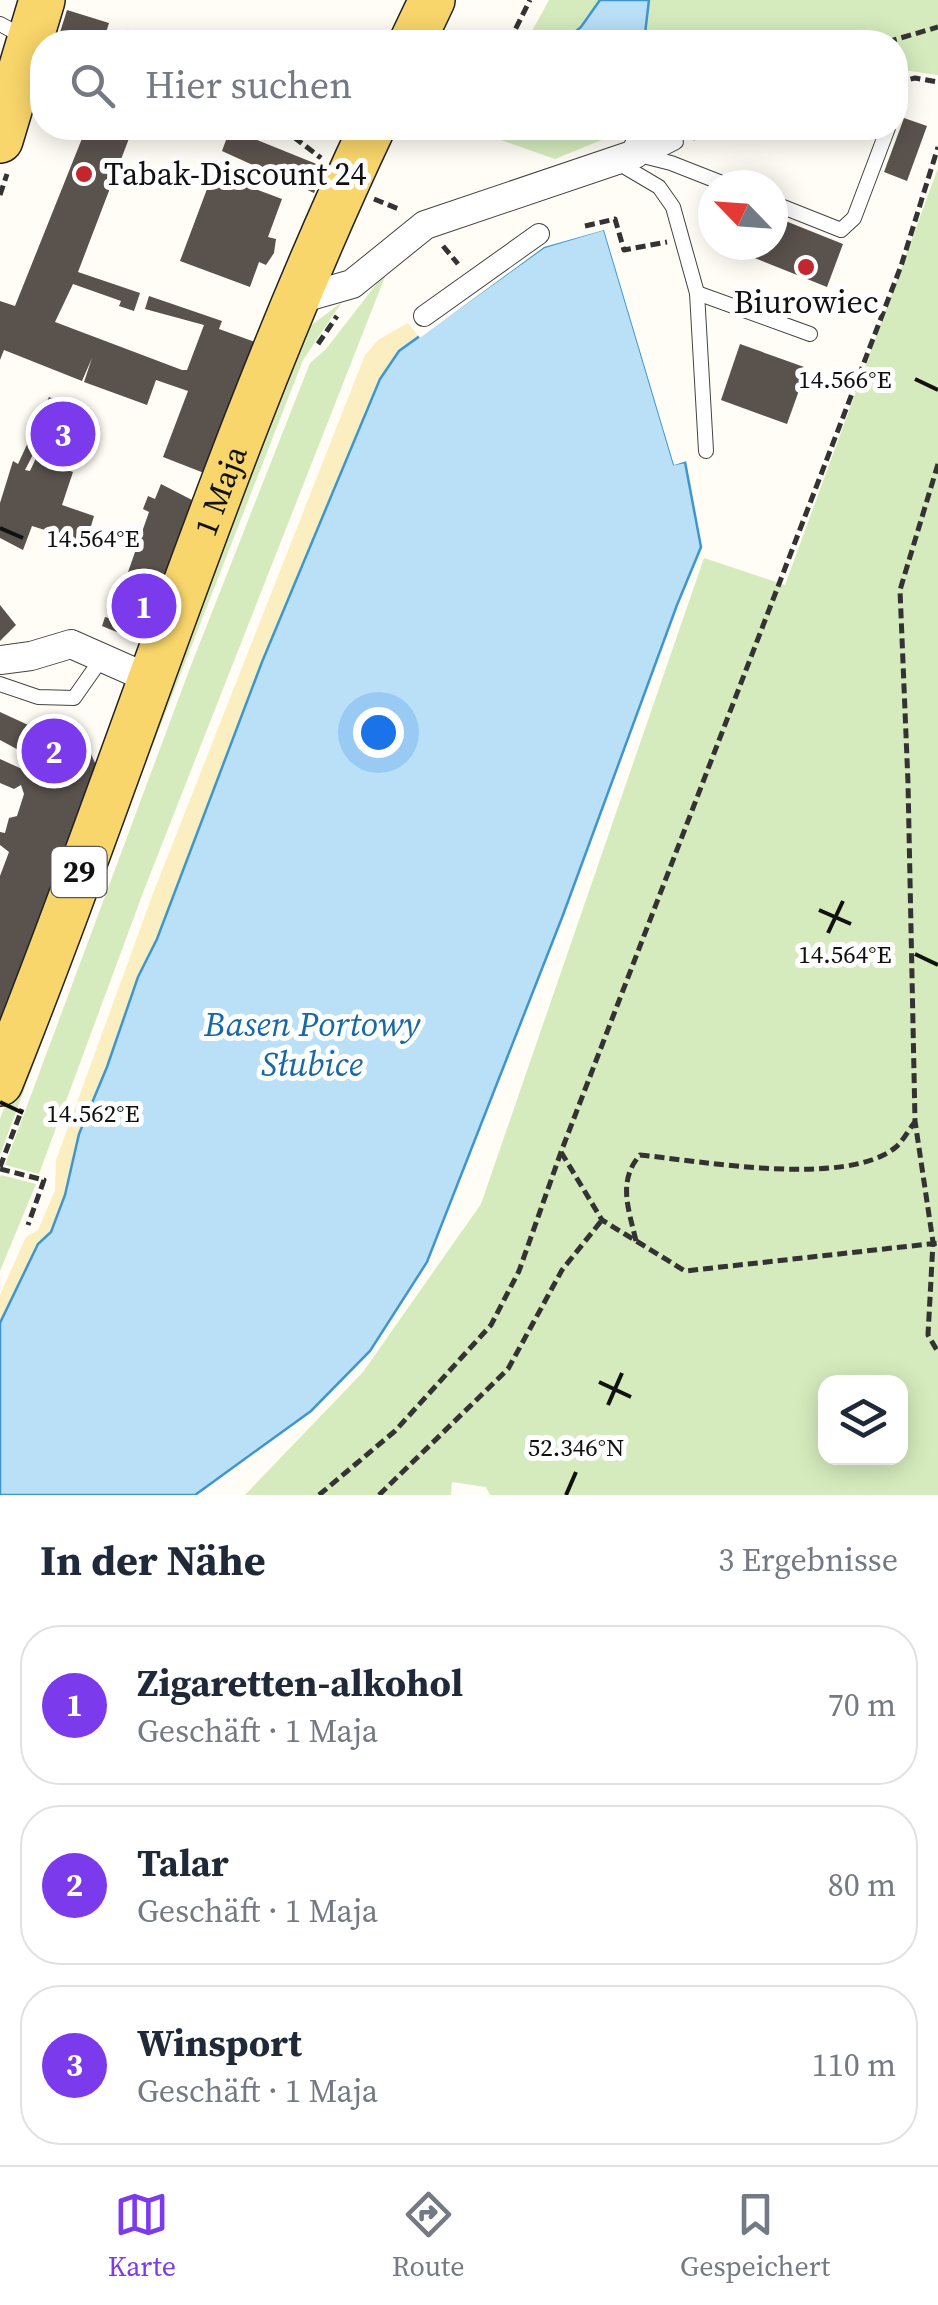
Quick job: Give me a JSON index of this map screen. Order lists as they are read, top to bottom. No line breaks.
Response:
{"streets":{"main road":["1 Maja","29"]},"water":["Basen Portowy Słubice"],"places":["Tabak-Discount 24","Biurowiec"],"north":"top left","page":{"search":"Hier suchen","pins":["3","1","2"],"heading":["In der Nähe","3 Ergebnisse"],"list":[{"mark":"1","name":"Zigaretten-alkohol","note":"Geschäft · 1 Maja","value":"70 m"},{"mark":"2","name":"Talar","note":"Geschäft · 1 Maja","value":"80 m"},{"mark":"3","name":"Winsport","note":"Geschäft · 1 Maja","value":"110 m"}],"nav":["Karte","Route","Gespeichert"]},"coordinates":["14.566°E","14.564°E","14.562°E","52.346°N"]}
